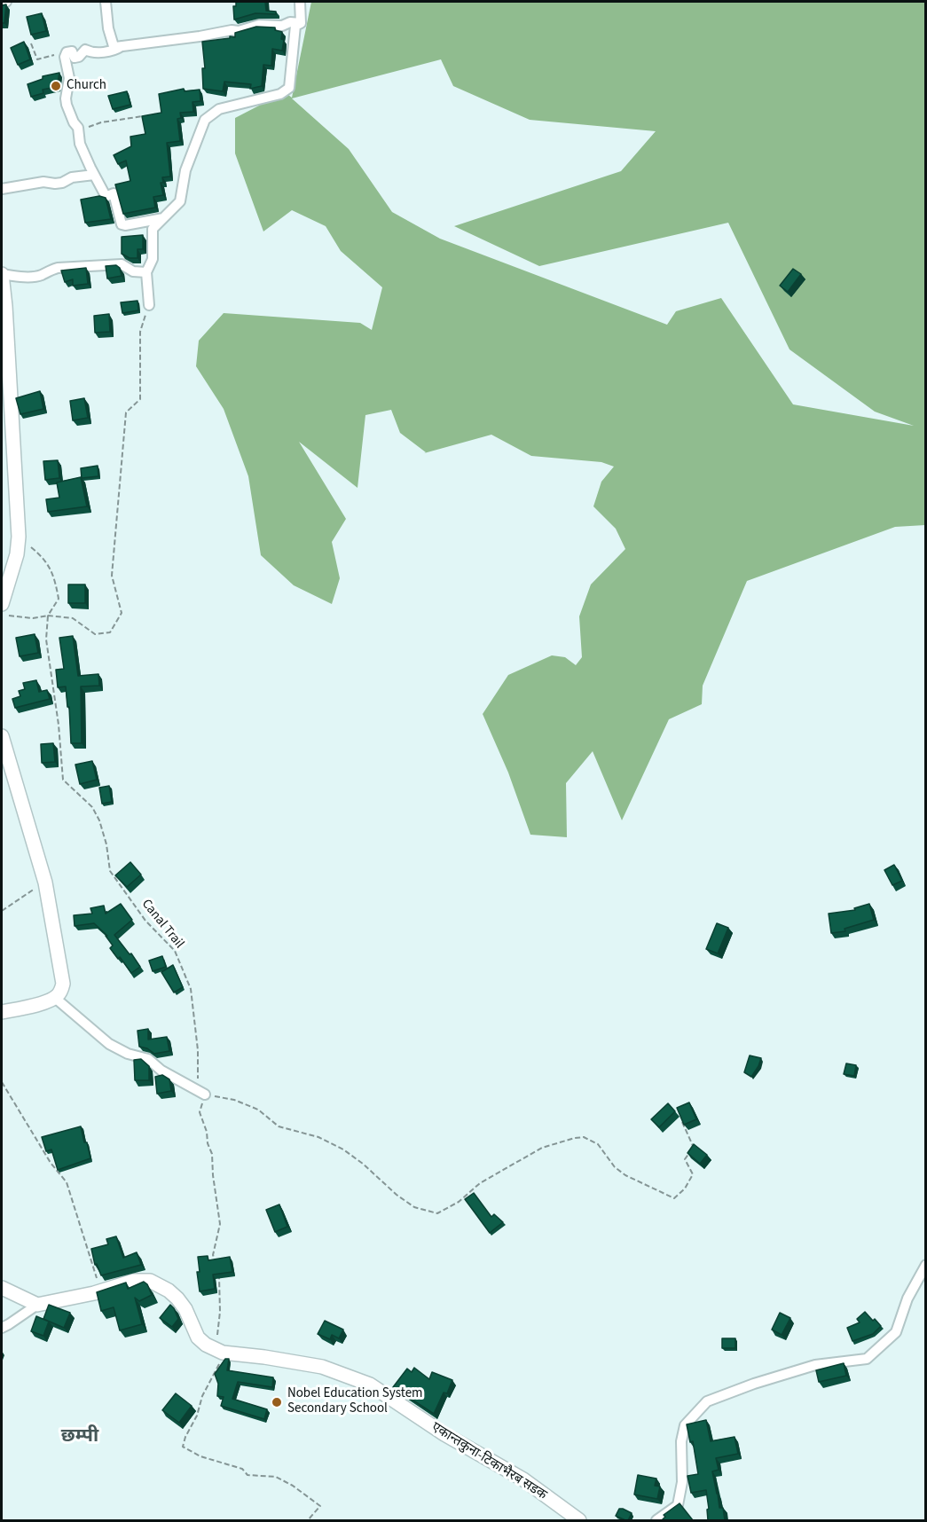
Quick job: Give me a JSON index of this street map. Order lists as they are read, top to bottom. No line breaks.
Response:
{"streets":{"main road":["एकान्तकुना-टिकाभैरब सडक"],"path":["Canal Trail"]},"districts":["छम्पी"],"places":["Church","Nobel Education System Secondary School"]}
